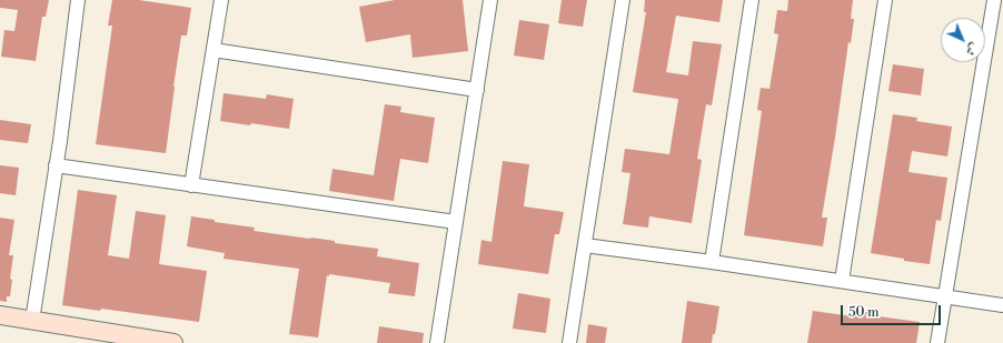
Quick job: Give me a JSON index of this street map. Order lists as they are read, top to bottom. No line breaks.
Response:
{"scale_bar":"50 m","north":"bottom right"}
